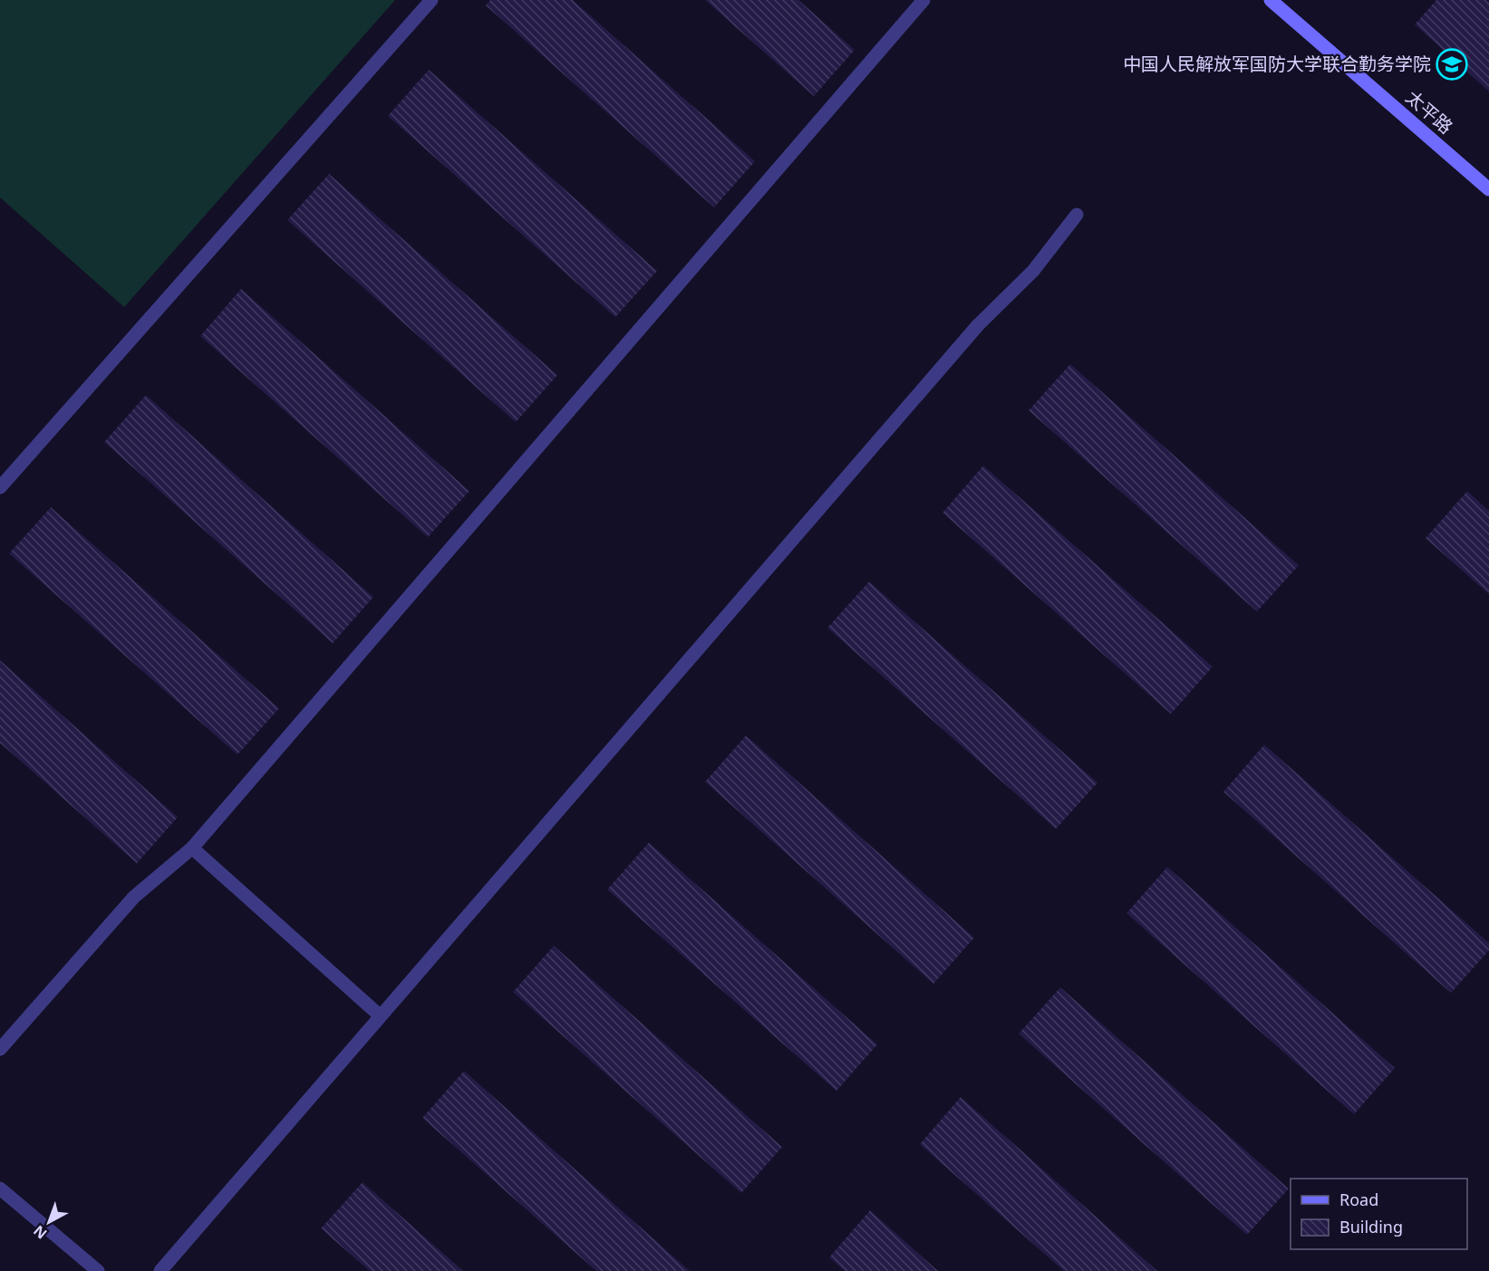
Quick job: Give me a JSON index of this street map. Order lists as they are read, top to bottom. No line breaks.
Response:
{"streets":{"street":["太平路"]},"places":{"school or university":["中国人民解放军国防大学联合勤务学院"]},"legend":["Road","Building"],"north":"bottom left"}
